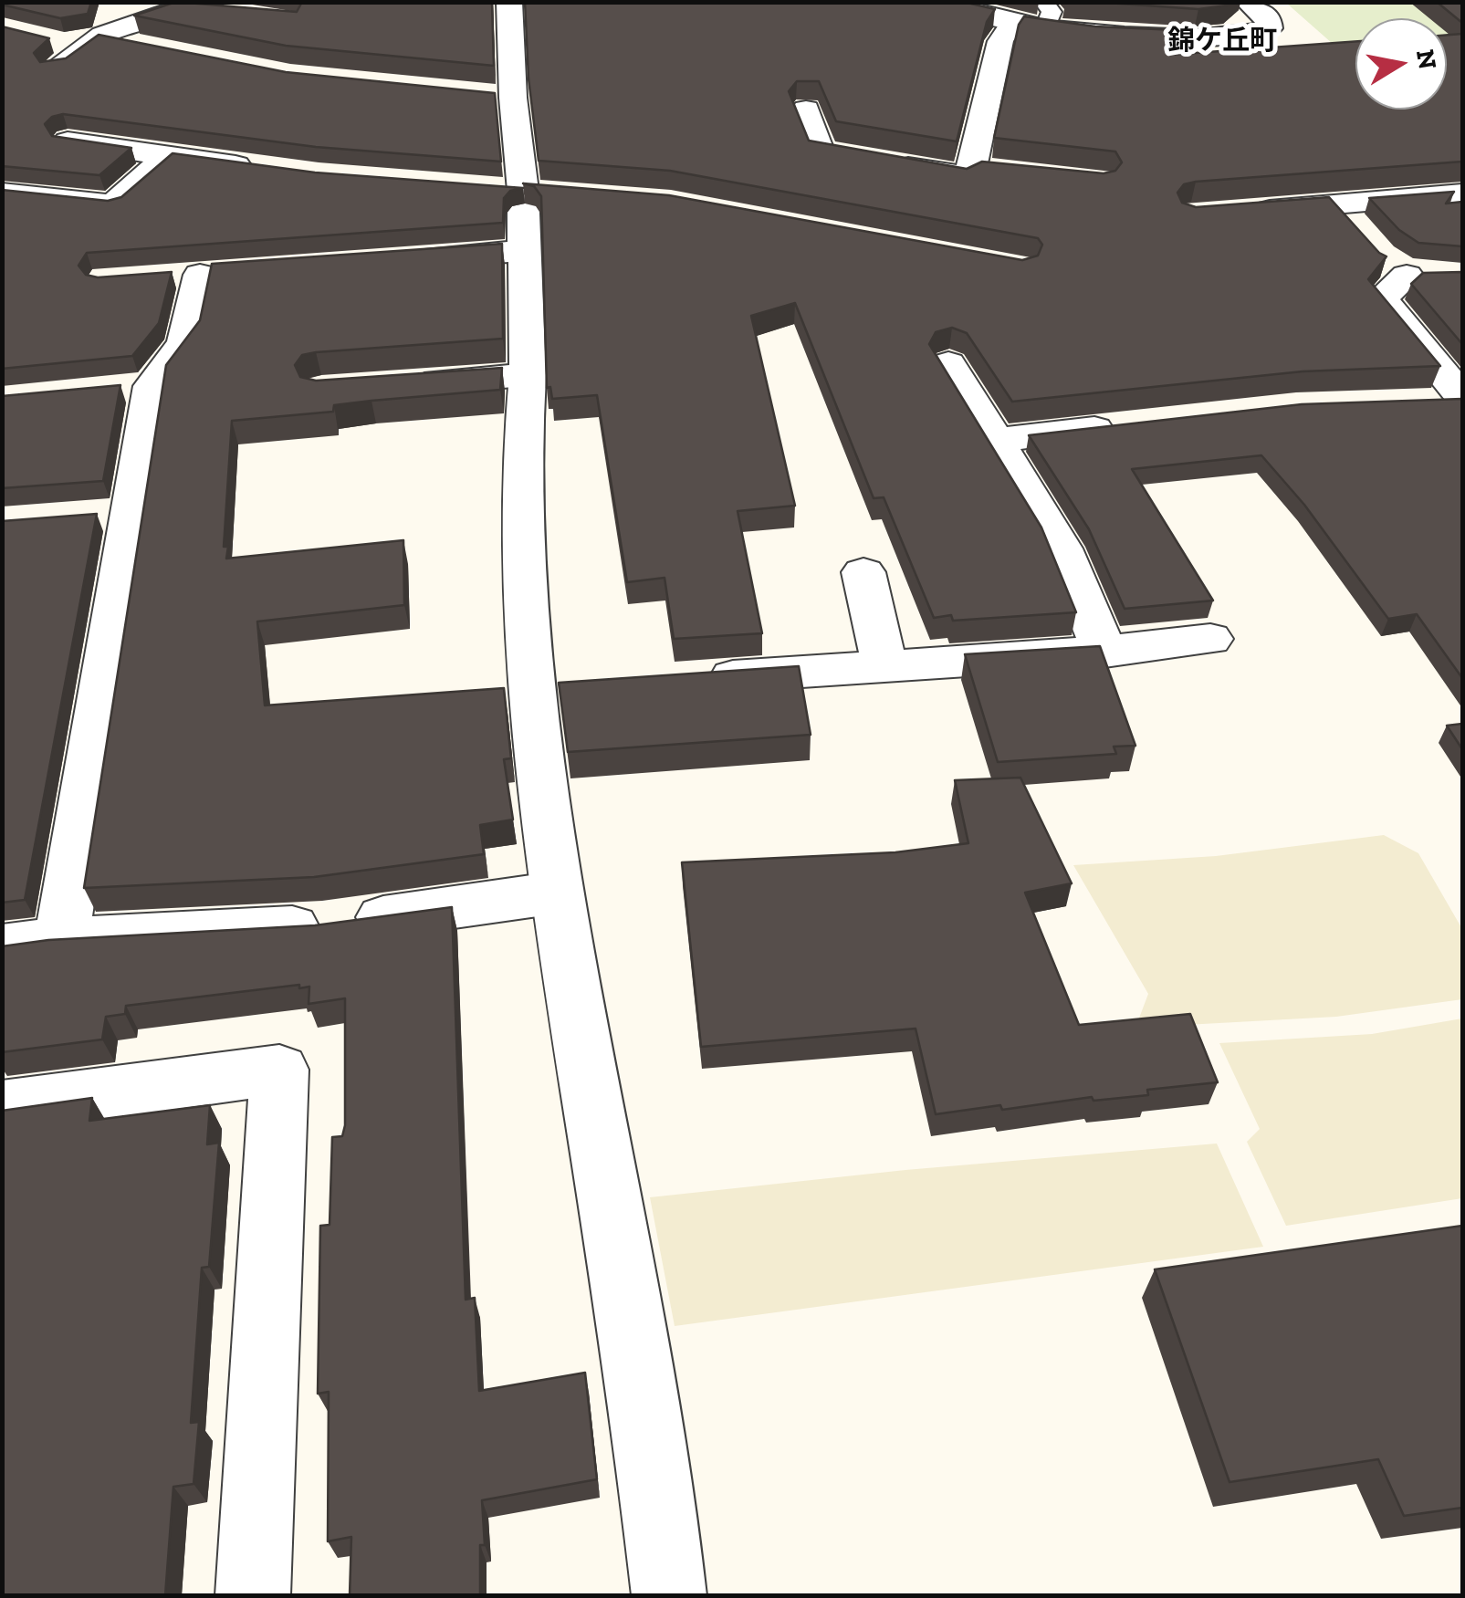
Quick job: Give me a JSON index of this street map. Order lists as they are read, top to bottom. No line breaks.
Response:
{"districts":["錦ケ丘町"],"north":"right"}
